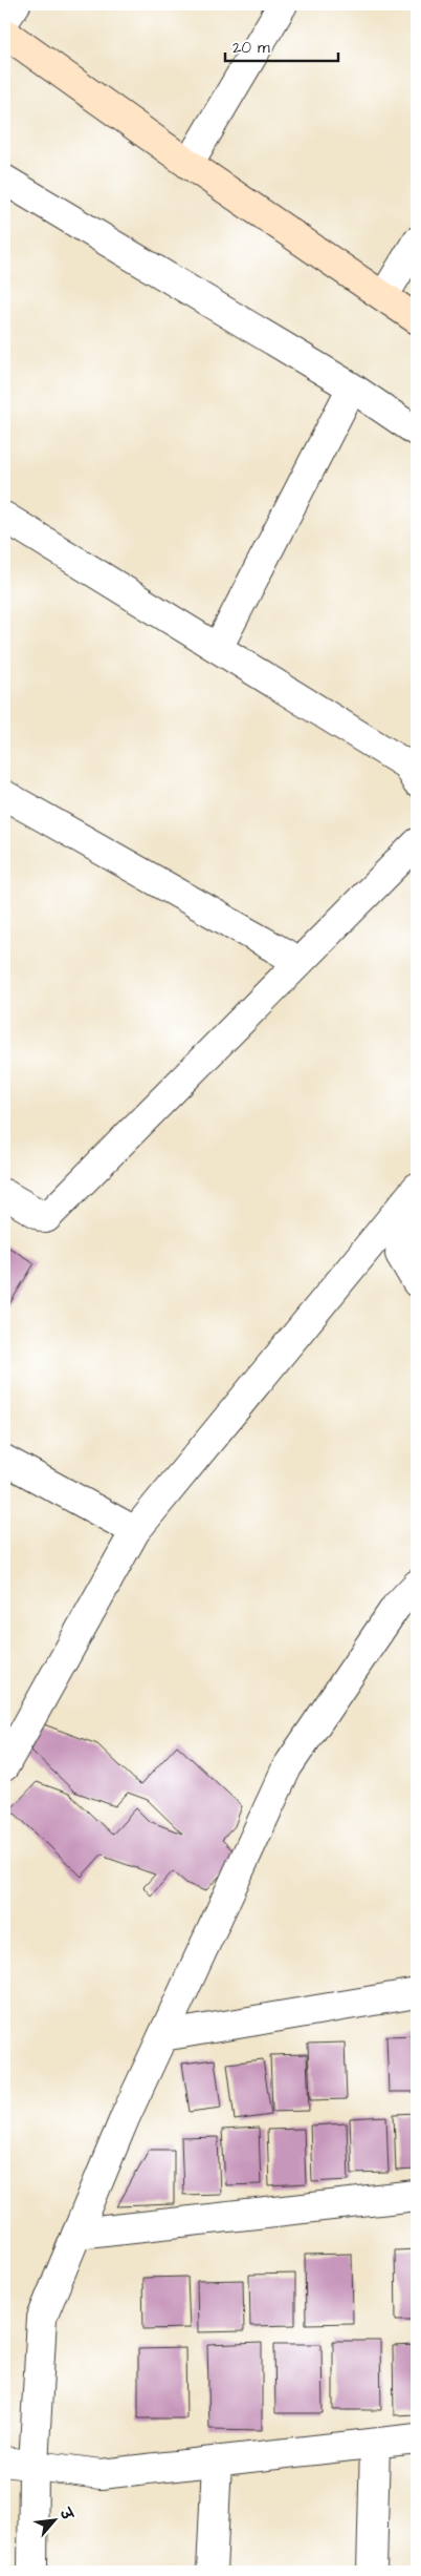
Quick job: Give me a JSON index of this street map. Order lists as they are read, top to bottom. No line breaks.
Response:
{"scale_bar":"20 m","north":"top right"}
